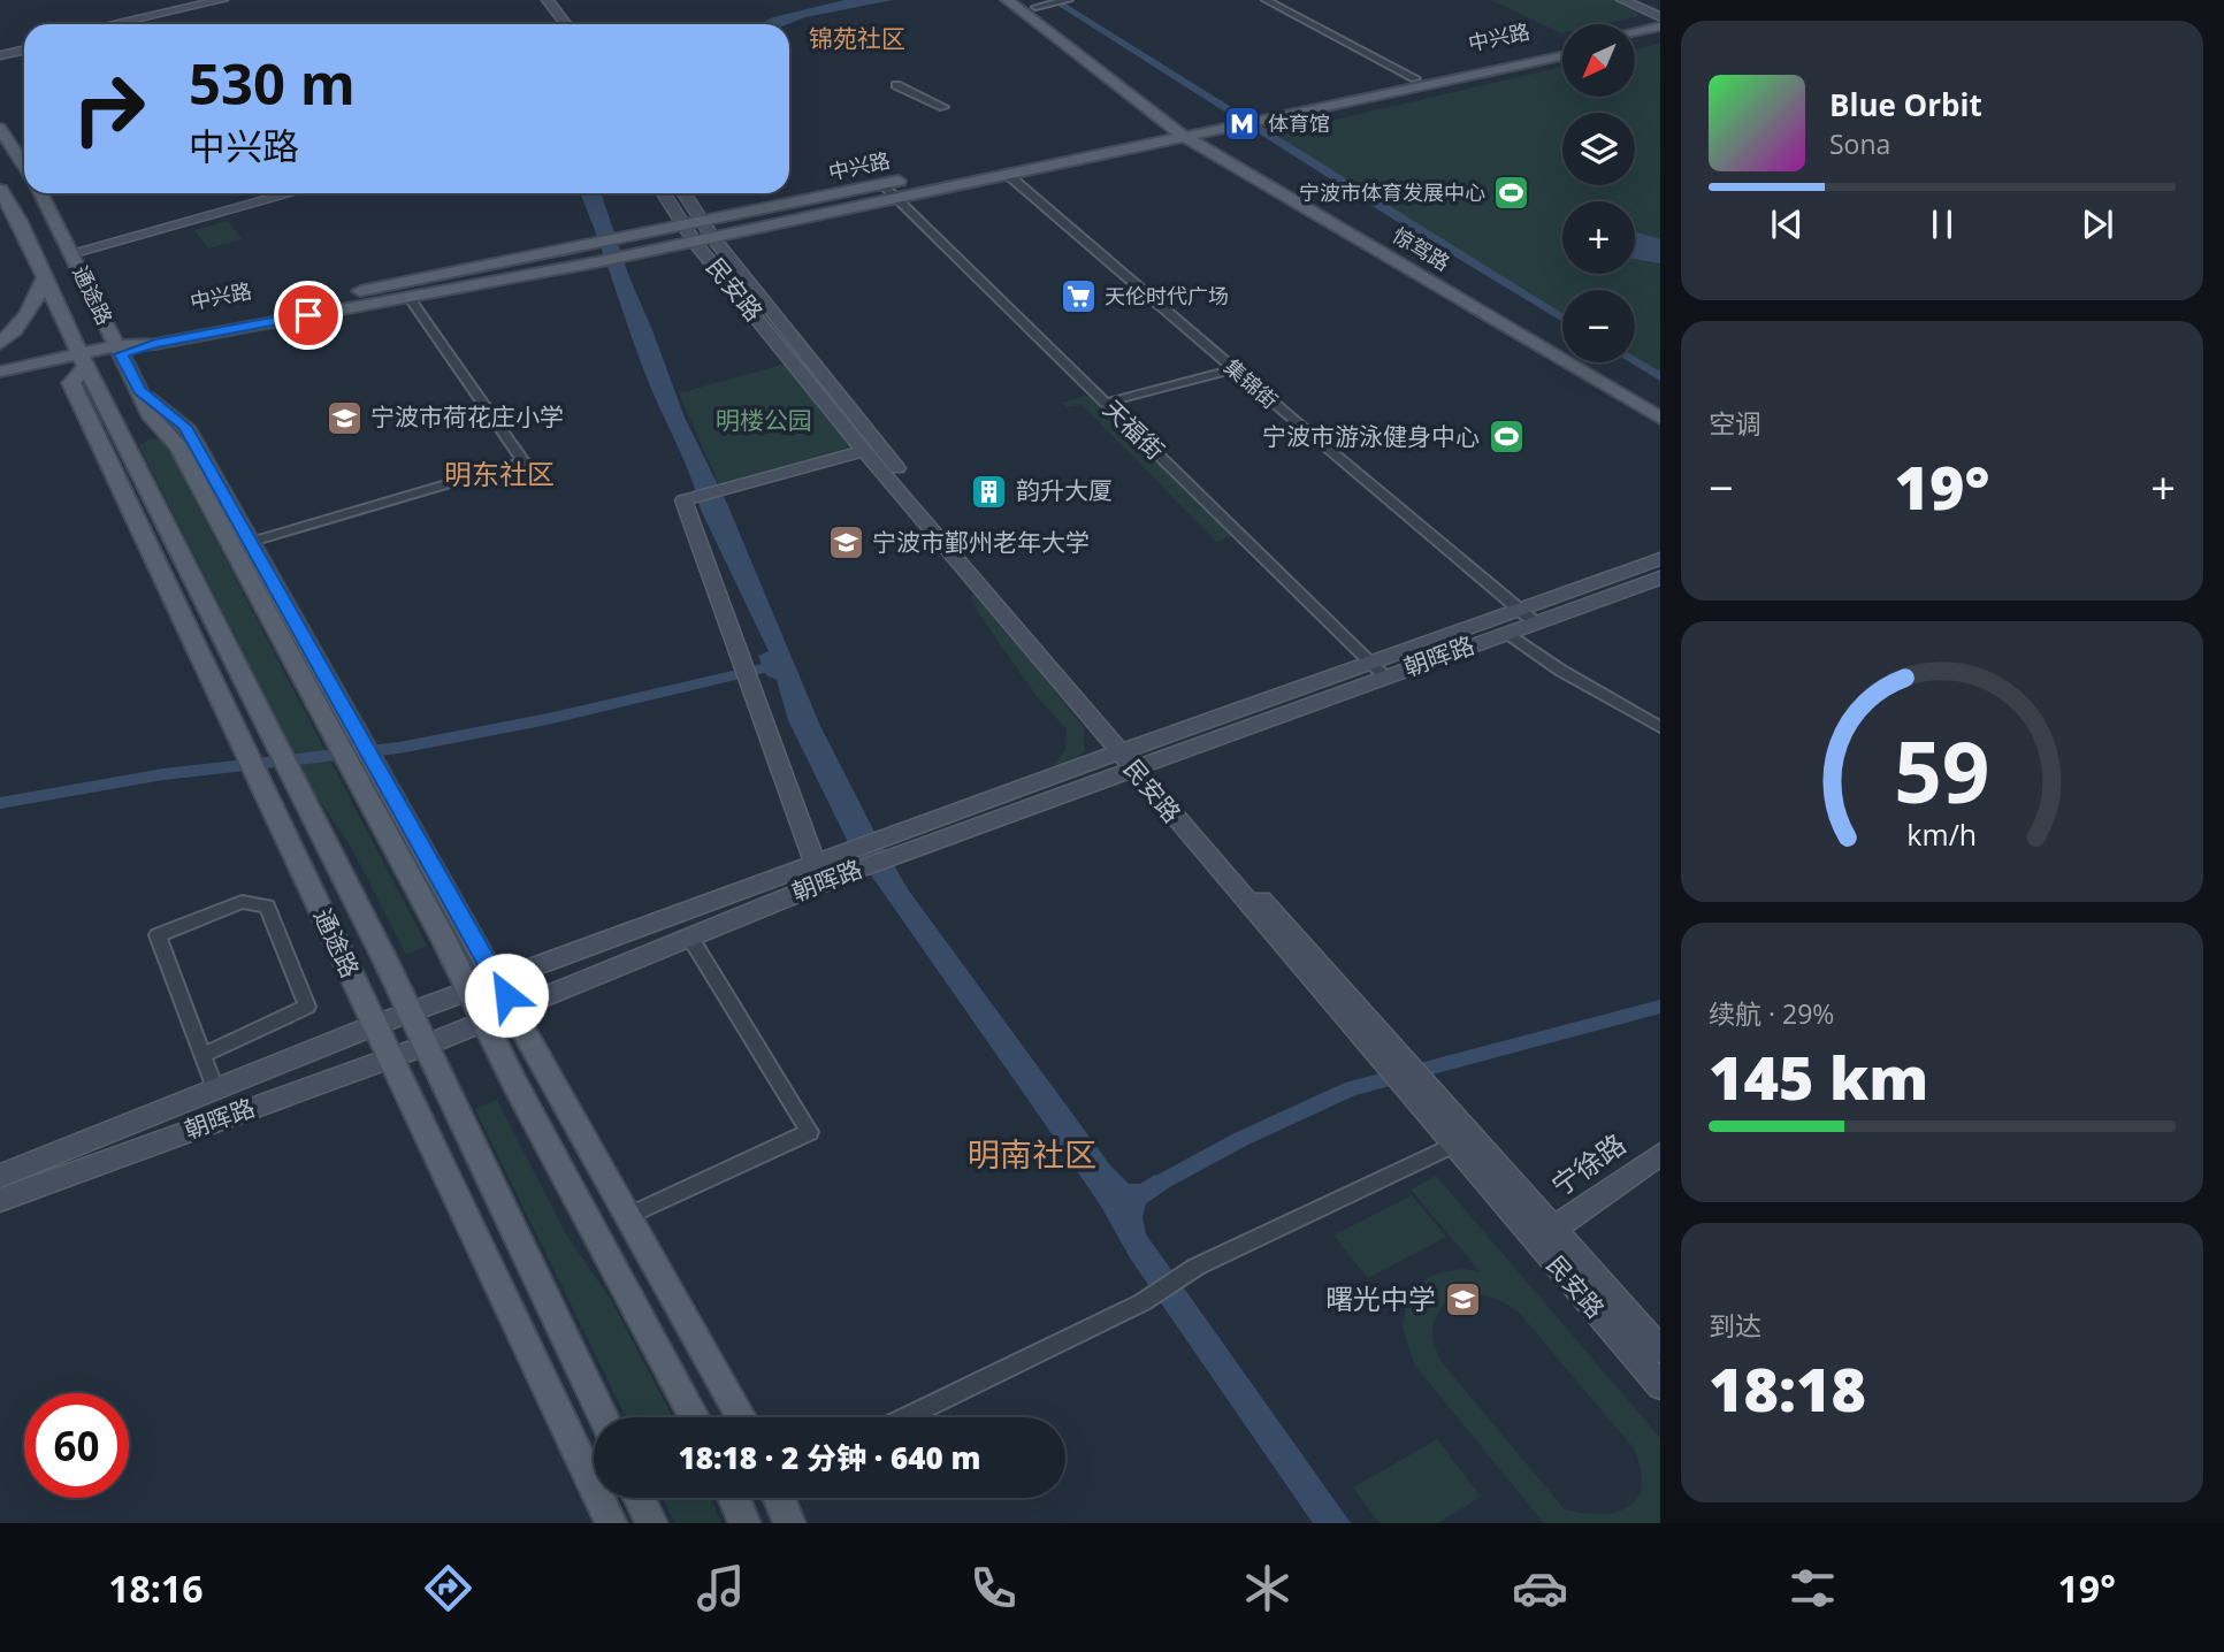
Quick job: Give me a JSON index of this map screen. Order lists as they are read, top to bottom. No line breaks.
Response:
{"streets":{"main road":["中兴路","惊驾路","民安路","通途路","朝晖路","宁徐路"],"street":["集锦街","天福街"]},"crossings":[["中兴路","惊驾路"],["中兴路","民安路"],["中兴路","通途路"],["中兴路","集锦街"],["中兴路","天福街"],["民安路","朝晖路"],["民安路","宁徐路"],["通途路","朝晖路"],["集锦街","朝晖路"],["天福街","朝晖路"]],"districts":["锦苑社区","明东社区","明南社区"],"parks":["明楼公园"],"places":{"metro station":["体育馆"],"sports":["宁波市体育发展中心","宁波市游泳健身中心"],"supermarket":["天伦时代广场"],"school or university":["宁波市荷花庄小学","宁波市鄞州老年大学","曙光中学"],"building":["韵升大厦"]},"north":"bottom left","page":{"map_buttons":["+","−"],"turn":["530 m","中兴路"],"song":["Blue Orbit","Sona"],"tile":["空调",["续航 · 29%","145 km"],["到达","18:18"]],"heat":["−","19°","+"],"limit":"60","trip":"18:18 · 2 分钟 · 640 m","tabs":["18:16","19°"],"gauge":["59","km/h"]}}
